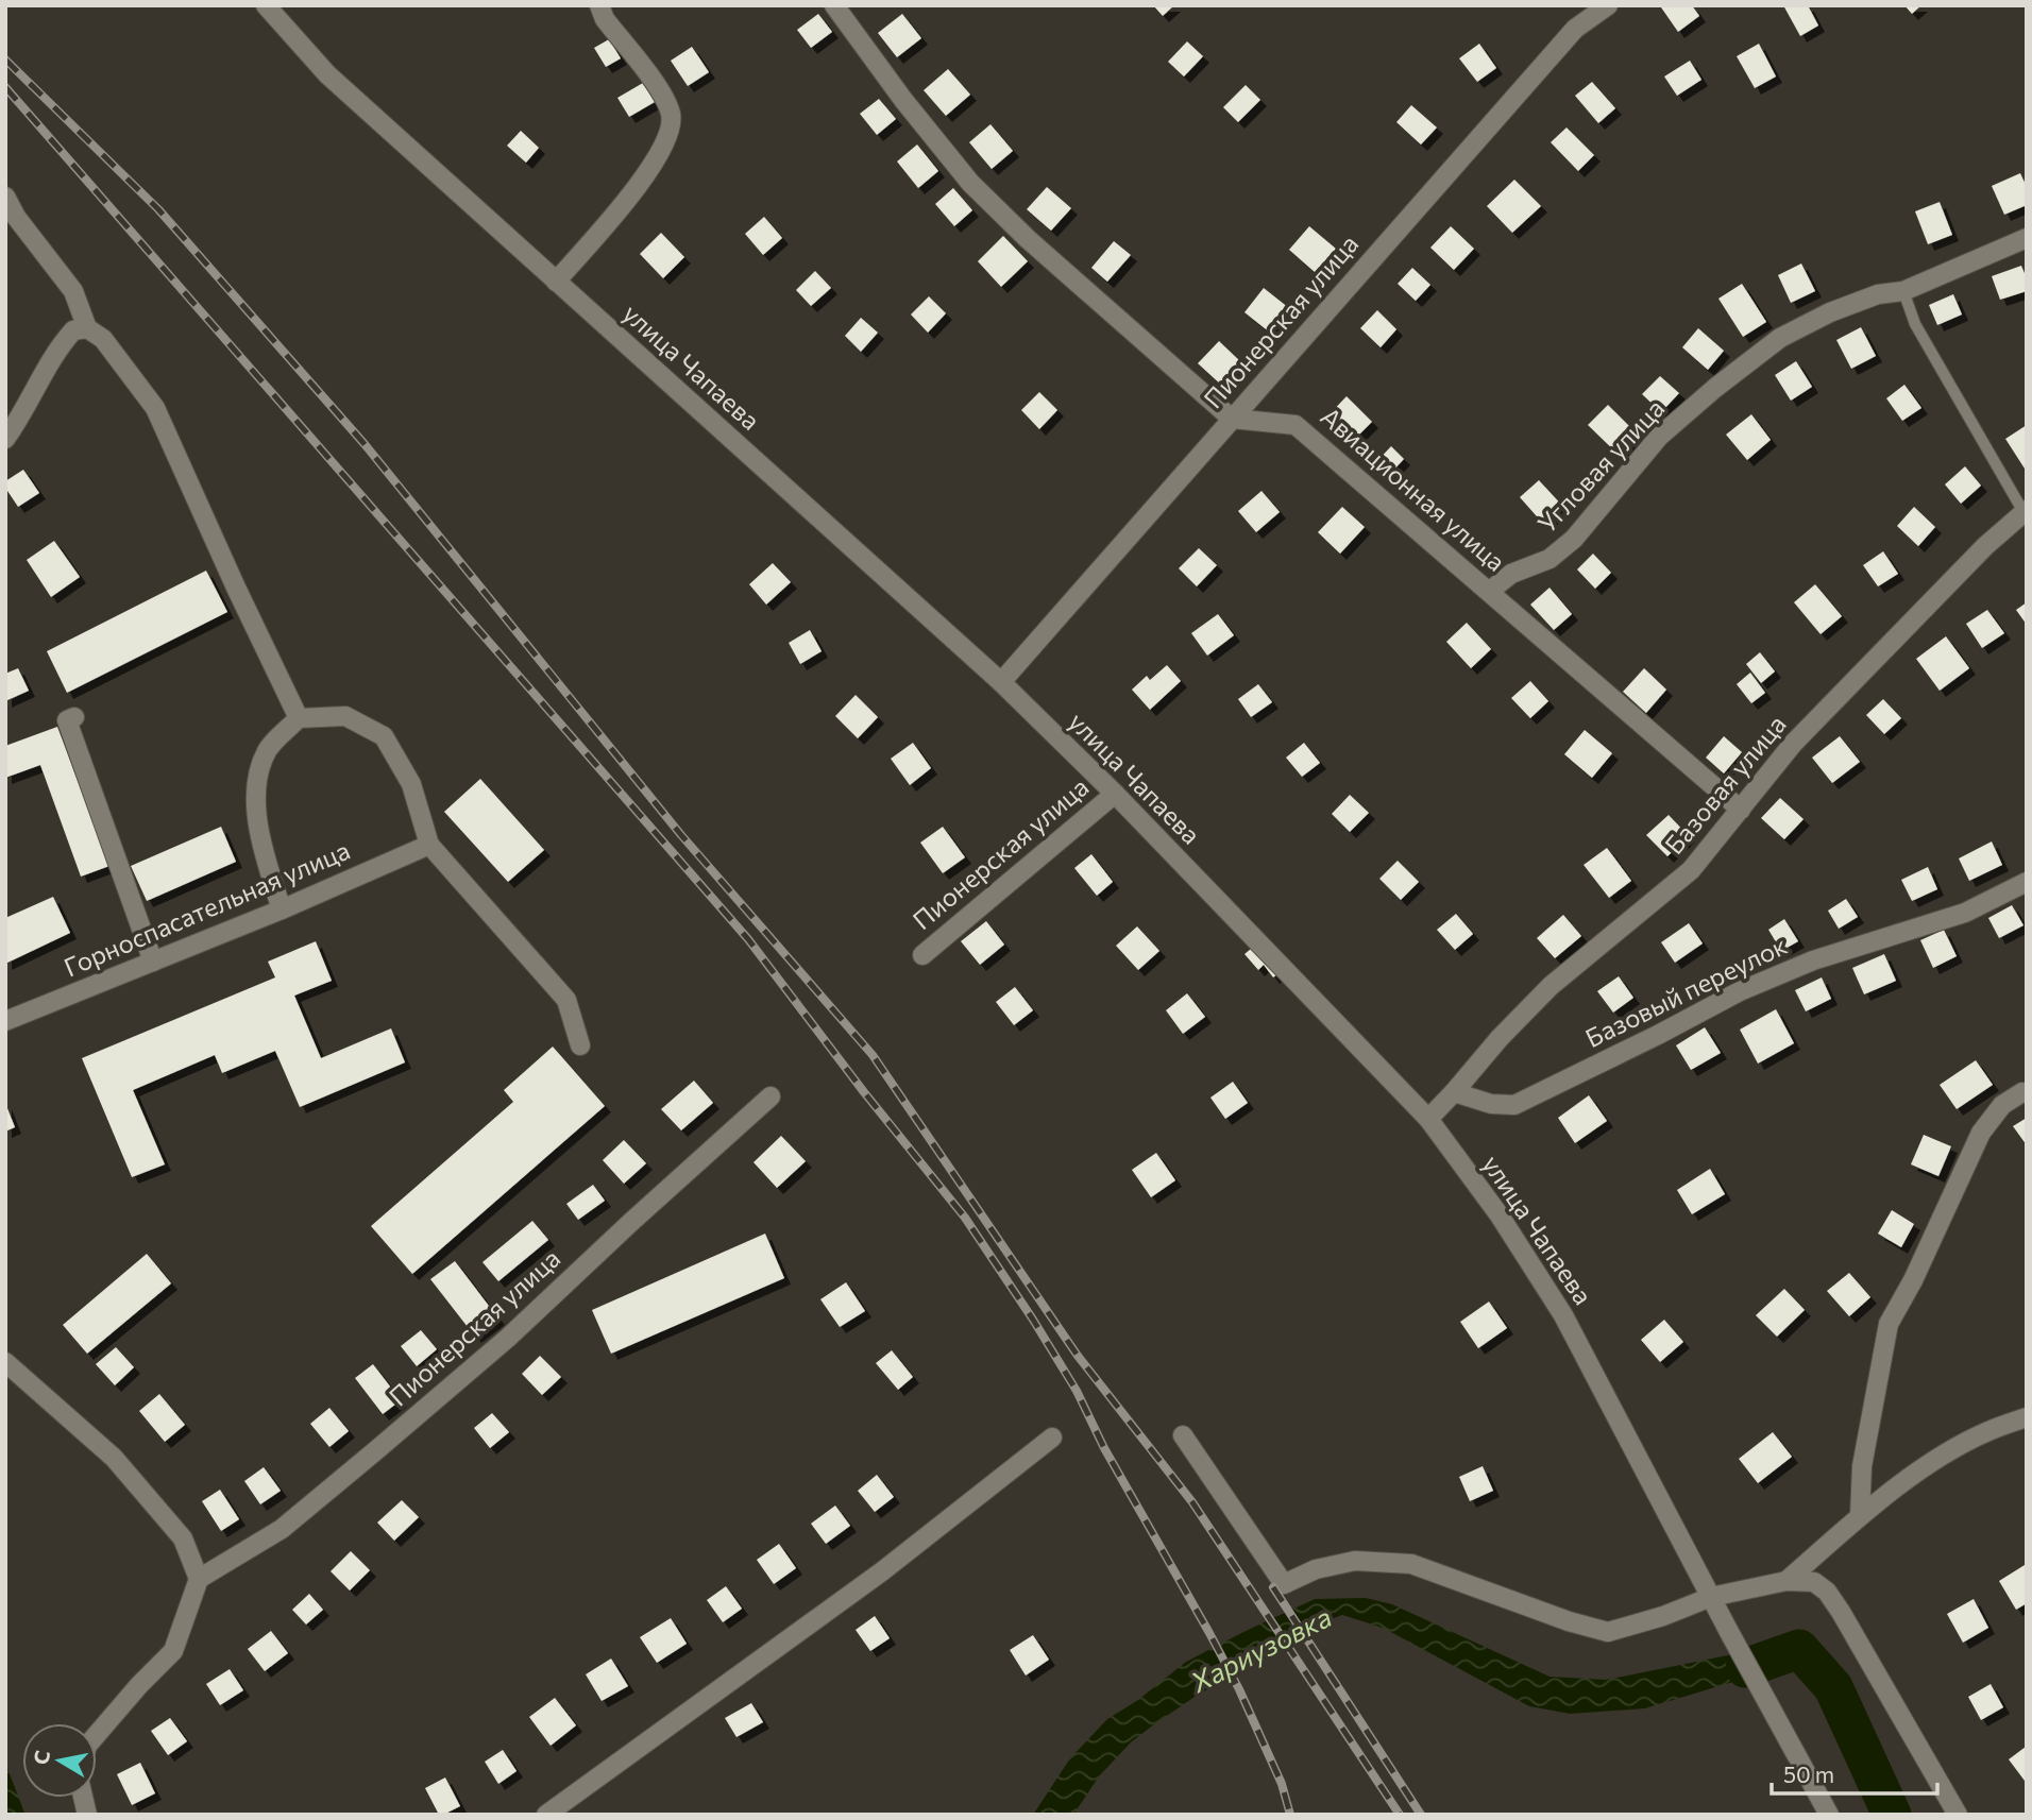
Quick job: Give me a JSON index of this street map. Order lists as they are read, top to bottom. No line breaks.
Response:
{"streets":{"street":["Пионерская улица","улица Чапаева","Угловая улица","Авиационная улица","Базовая улица","Горноспасательная улица","Базовый переулок"]},"crossings":[["Пионерская улица","улица Чапаева"],["Пионерская улица","Авиационная улица"],["улица Чапаева","Базовая улица"],["Угловая улица","Авиационная улица"],["Авиационная улица","Базовая улица"],["Базовая улица","Базовый переулок"]],"water":["Хариузовка"],"scale_bar":"50 m","north":"left"}
